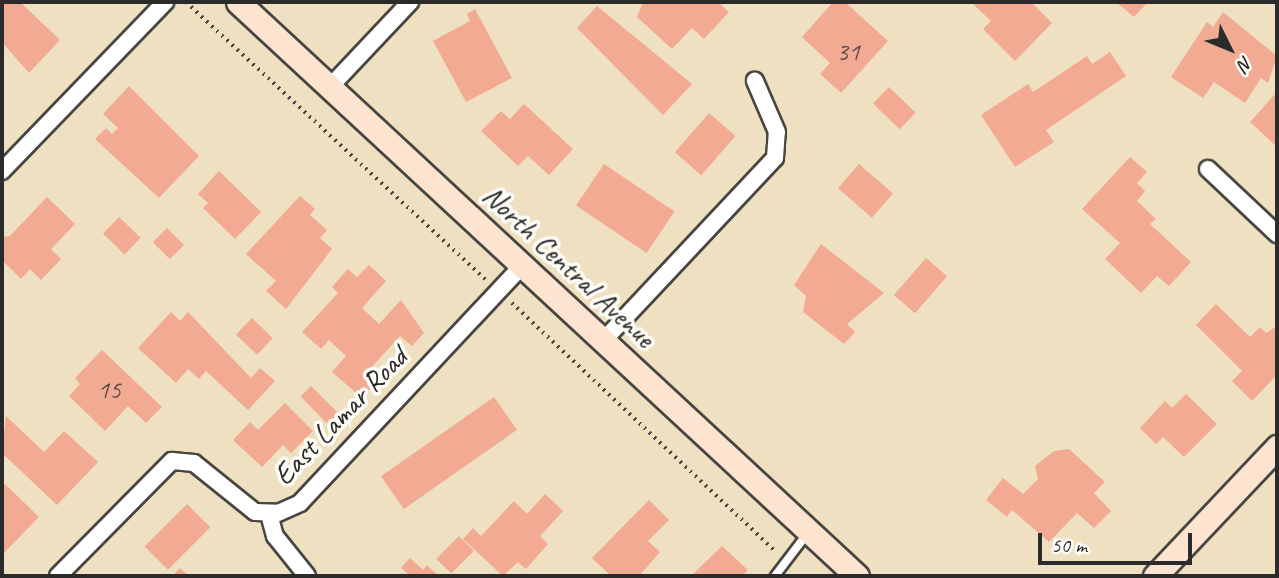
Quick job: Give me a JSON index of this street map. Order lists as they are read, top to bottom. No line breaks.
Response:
{"streets":{"main road":["North Central Avenue"],"street":["East Lamar Road"]},"crossings":[["North Central Avenue","East Lamar Road"]],"house_numbers":["31","15"],"scale_bar":"50 m","north":"bottom right"}
